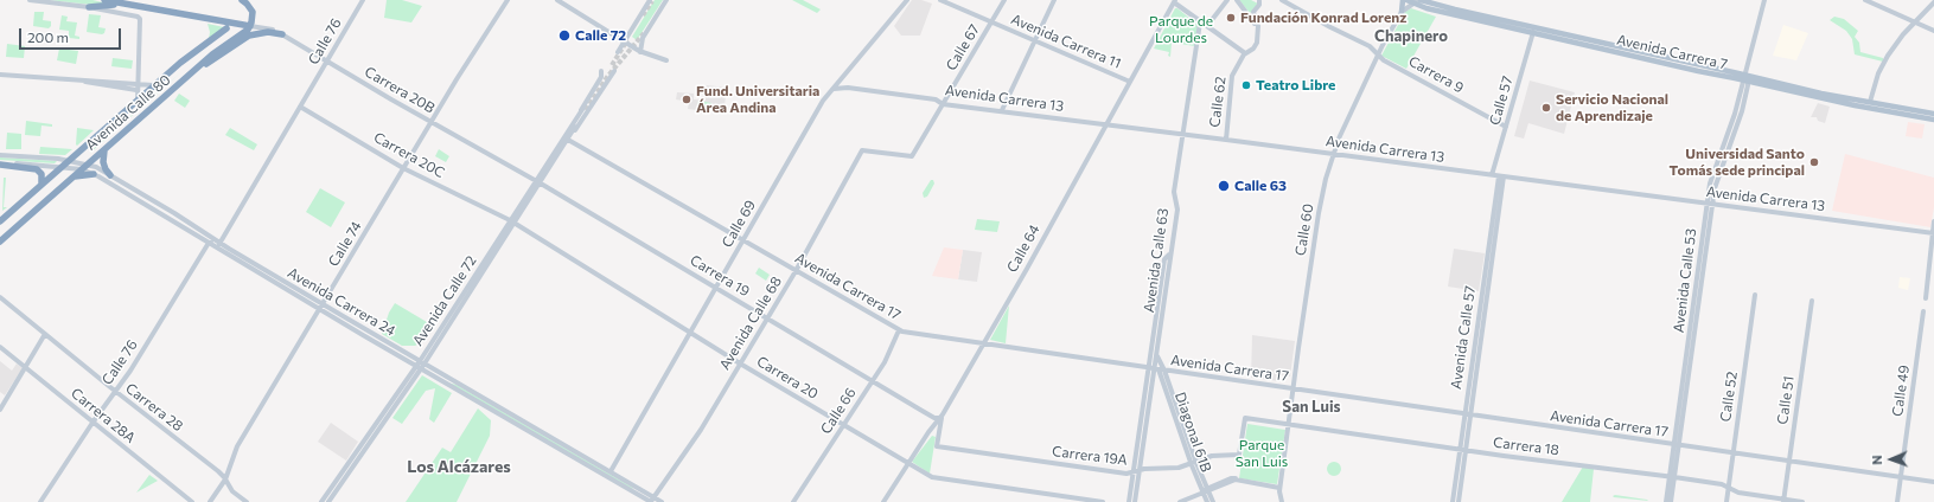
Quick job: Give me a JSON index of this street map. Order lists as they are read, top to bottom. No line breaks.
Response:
{"streets":{"highway":["Avenida Calle 80"],"main road":["Calle 76","Avenida Carrera 11","Calle 67","Avenida Carrera 7","Carrera 9","Carrera 20B","Avenida Carrera 13","Calle 57","Calle 62","Carrera 20C","Calle 69","Calle 60","Calle 74","Calle 64","Avenida Calle 63","Carrera 19","Avenida Calle 53","Avenida Carrera 17","Avenida Calle 72","Avenida Carrera 24","Avenida Calle 68","Avenida Calle 57","Carrera 20","Calle 49","Calle 52","Calle 51","Carrera 28","Calle 66","Carrera 28A","Diagonal 61B","Carrera 18","Carrera 19A"]},"crossings":[["Calle 76","Carrera 20B"],["Calle 76","Carrera 20C"],["Calle 76","Avenida Carrera 24"],["Calle 76","Carrera 28"],["Calle 76","Carrera 28A"],["Avenida Carrera 11","Calle 67"],["Avenida Carrera 11","Calle 64"],["Calle 67","Avenida Carrera 13"],["Calle 67","Avenida Calle 68"],["Avenida Carrera 7","Calle 57"],["Avenida Carrera 7","Calle 60"],["Avenida Carrera 7","Avenida Calle 53"],["Carrera 9","Calle 57"],["Carrera 9","Calle 60"],["Carrera 20B","Avenida Calle 80"],["Carrera 20B","Calle 74"],["Carrera 20B","Carrera 19"],["Carrera 20B","Avenida Calle 72"],["Avenida Carrera 13","Calle 57"],["Avenida Carrera 13","Calle 62"],["Avenida Carrera 13","Calle 69"],["Avenida Carrera 13","Calle 60"],["Avenida Carrera 13","Calle 64"],["Avenida Carrera 13","Avenida Calle 63"],["Avenida Carrera 13","Avenida Calle 53"],["Avenida Carrera 13","Avenida Calle 57"],["Avenida Calle 80","Avenida Carrera 24"],["Carrera 20C","Calle 74"],["Carrera 20C","Avenida Calle 72"],["Carrera 20C","Carrera 20"],["Calle 69","Carrera 19"],["Calle 69","Avenida Carrera 17"],["Calle 69","Avenida Carrera 24"],["Calle 69","Carrera 20"],["Calle 60","Avenida Carrera 17"],["Calle 60","Carrera 18"],["Calle 74","Avenida Carrera 24"],["Calle 74","Carrera 28"],["Calle 64","Carrera 19"],["Calle 64","Avenida Carrera 17"],["Calle 64","Carrera 20"],["Calle 64","Carrera 19A"],["Avenida Calle 63","Avenida Carrera 17"],["Avenida Calle 63","Diagonal 61B"],["Avenida Calle 63","Carrera 19A"],["Carrera 19","Avenida Calle 72"],["Carrera 19","Avenida Calle 68"],["Carrera 19","Calle 66"],["Carrera 19","Carrera 19A"],["Avenida Calle 53","Avenida Carrera 17"],["Avenida Calle 53","Carrera 18"],["Avenida Carrera 17","Avenida Calle 72"],["Avenida Carrera 17","Avenida Calle 68"],["Avenida Carrera 17","Avenida Calle 57"],["Avenida Carrera 17","Calle 49"],["Avenida Carrera 17","Calle 52"],["Avenida Carrera 17","Calle 51"],["Avenida Carrera 17","Calle 66"],["Avenida Carrera 17","Diagonal 61B"],["Avenida Calle 72","Avenida Carrera 24"],["Avenida Calle 72","Carrera 20"],["Avenida Carrera 24","Avenida Calle 68"],["Avenida Calle 68","Carrera 20"],["Avenida Calle 57","Carrera 18"],["Carrera 20","Calle 66"],["Calle 52","Carrera 18"],["Calle 51","Carrera 18"],["Diagonal 61B","Carrera 19A"],["Carrera 18","Carrera 19A"]],"districts":["Chapinero","San Luis","Los Alcázares"],"parks":["Parque de Lourdes","Parque San Luis"],"places":["Fundación Konrad Lorenz","Calle 72","Teatro Libre","Fund. Universitaria Área Andina","Servicio Nacional de Aprendizaje","Universidad Santo Tomás sede principal","Calle 63"],"scale_bar":"200 m","north":"left"}
